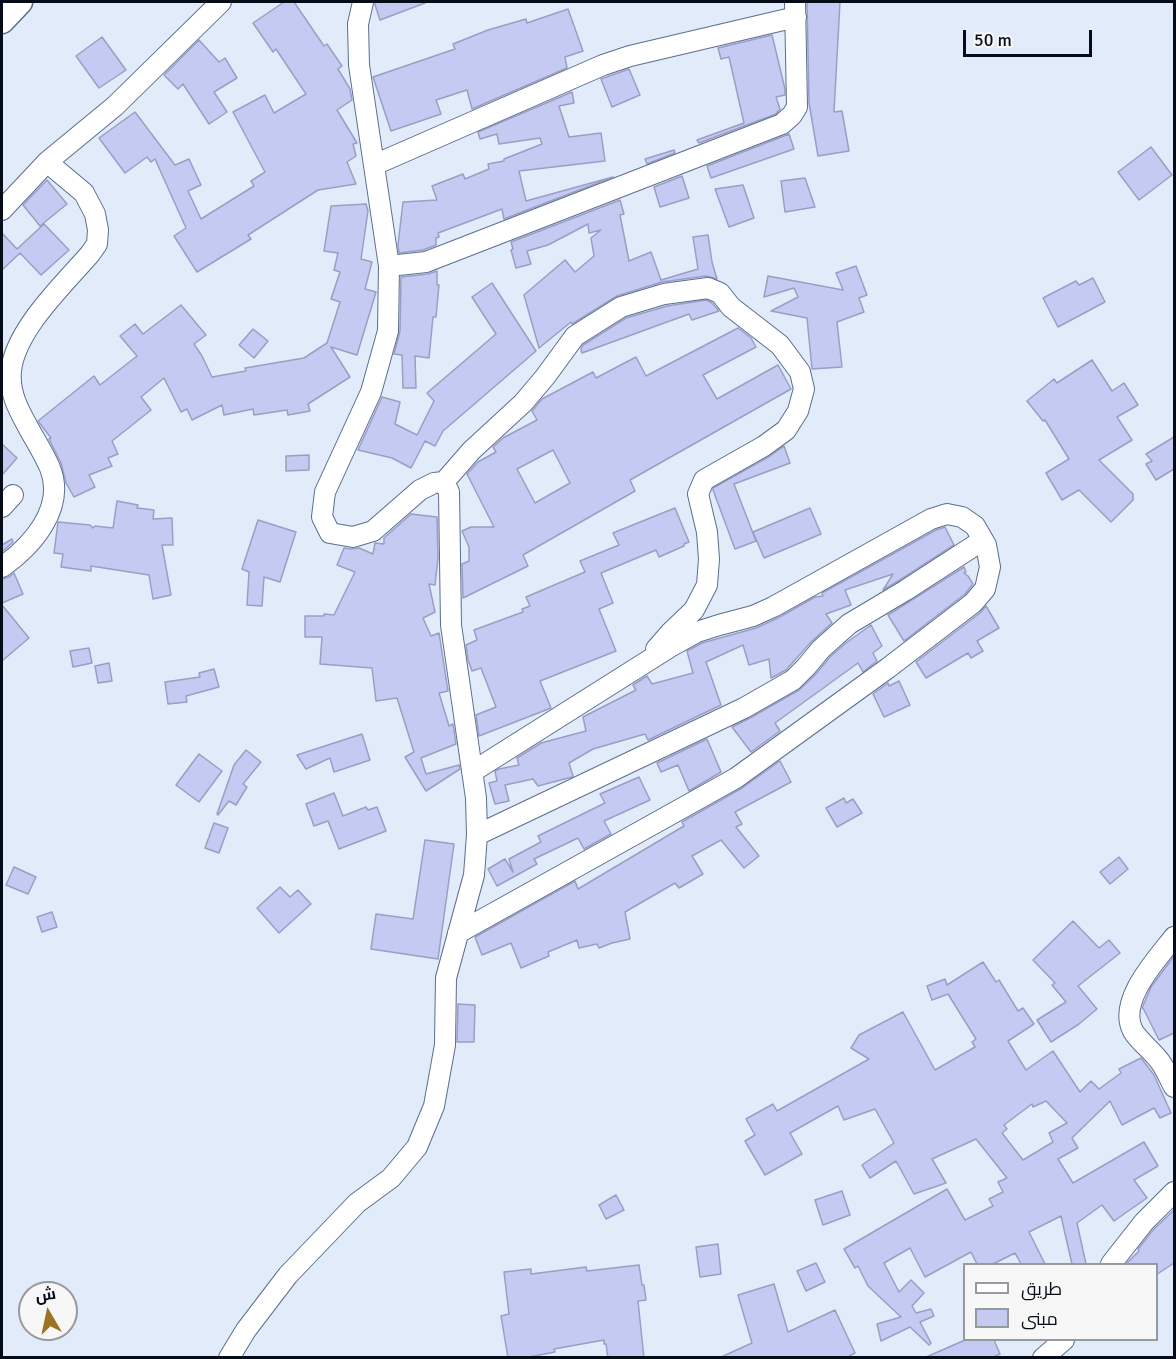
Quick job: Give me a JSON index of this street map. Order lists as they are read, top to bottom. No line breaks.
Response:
{"legend":["طريق","مبنى"],"scale_bar":"50 m","north":"top"}
